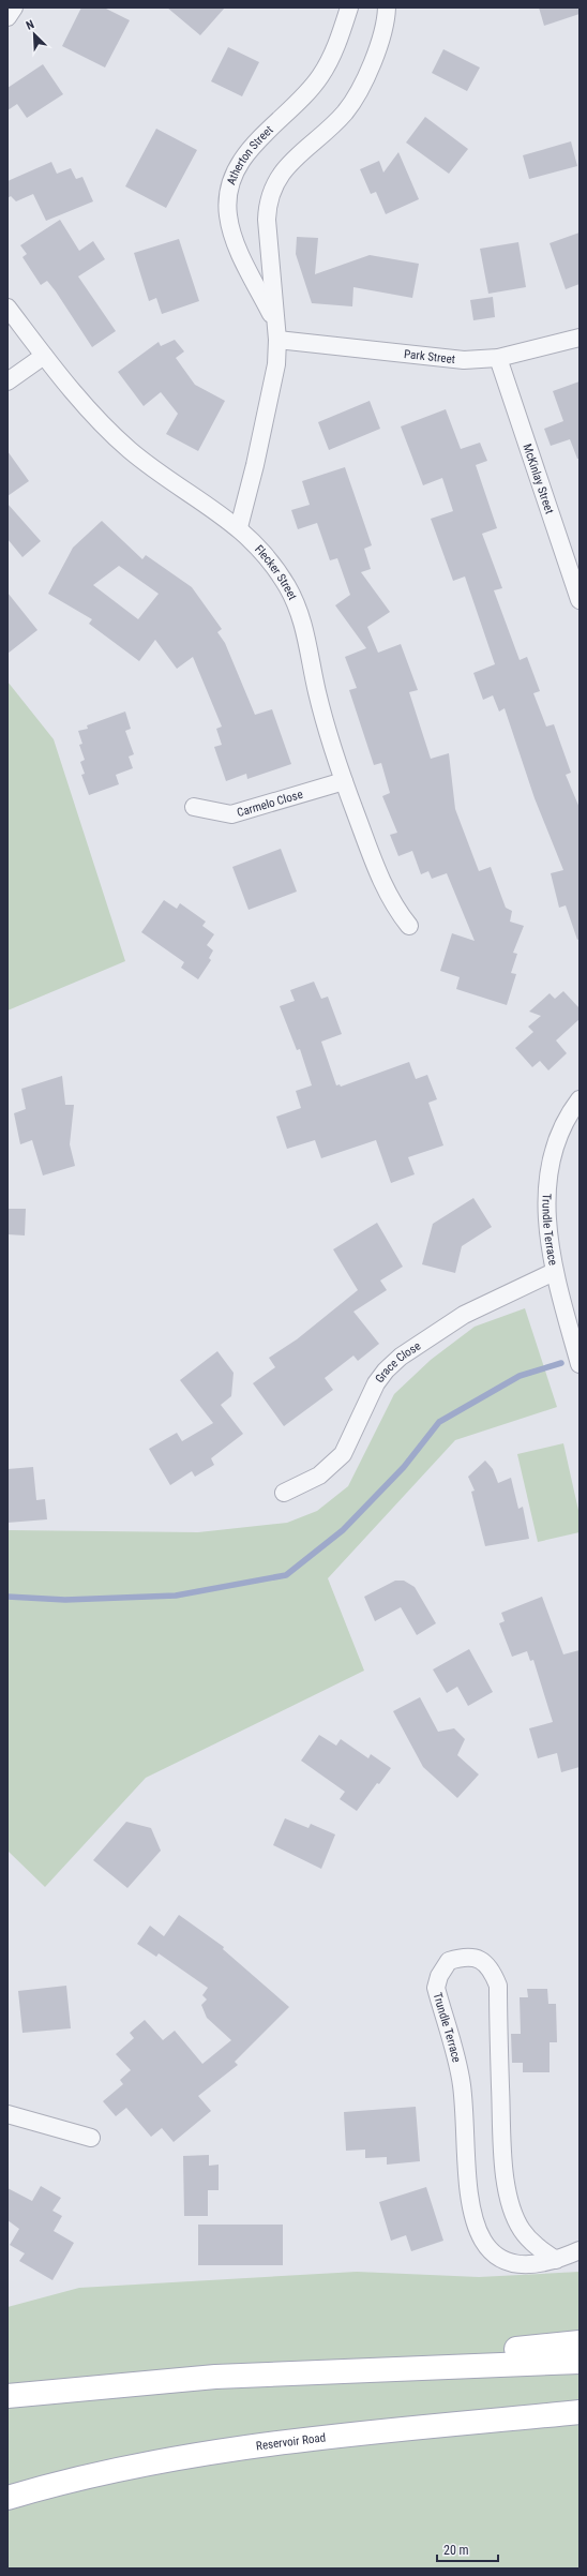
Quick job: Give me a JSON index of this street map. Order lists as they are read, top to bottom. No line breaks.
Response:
{"streets":{"main road":["Reservoir Road"],"street":["Atherton Street","Park Street","McKinlay Street","Flecker Street","Carmelo Close","Trundle Terrace","Grace Close"]},"crossings":[["Atherton Street","Park Street"],["Atherton Street","Flecker Street"],["Park Street","McKinlay Street"],["Flecker Street","Carmelo Close"],["Trundle Terrace","Grace Close"]],"scale_bar":"20 m","north":"top left"}
